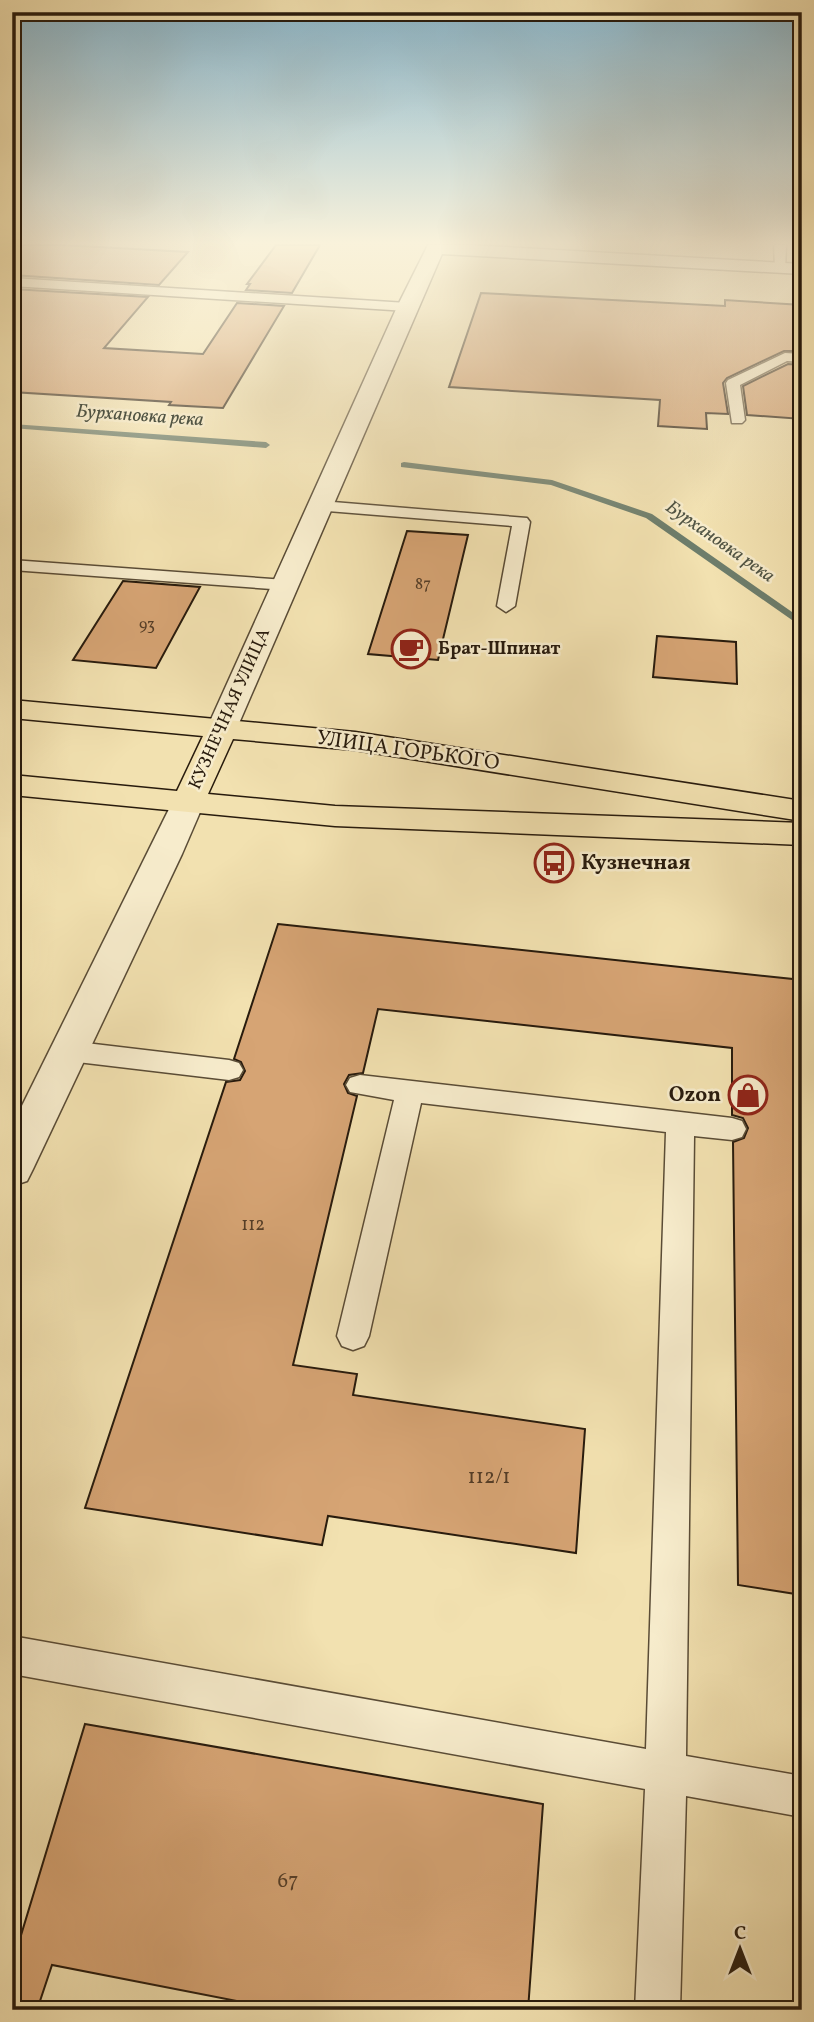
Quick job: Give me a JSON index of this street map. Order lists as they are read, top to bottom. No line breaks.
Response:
{"streets":{"main road":["КУЗНЕЧНАЯ УЛИЦА","УЛИЦА ГОРЬКОГО"]},"crossings":[["КУЗНЕЧНАЯ УЛИЦА","УЛИЦА ГОРЬКОГО"]],"water":["Бурхановка река"],"places":{"cafe":["Брат-Шпинат"],"bus stop":["Кузнечная"],"shop":["Ozon"]},"house_numbers":["87","93","112","112/1","67"],"north":"top"}
